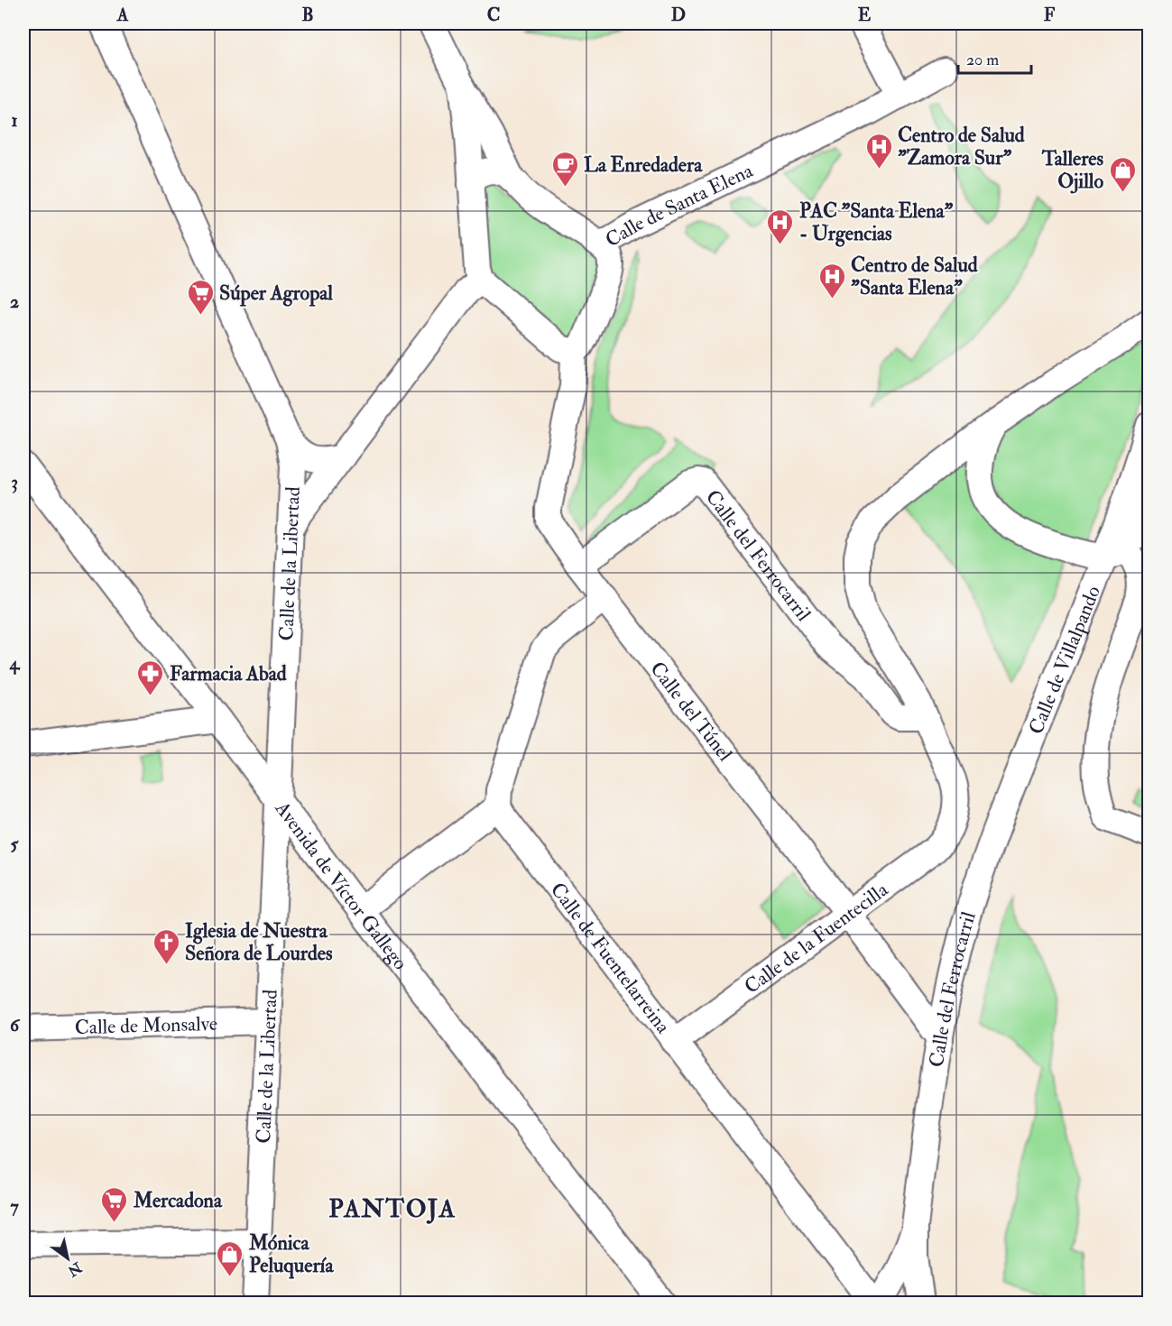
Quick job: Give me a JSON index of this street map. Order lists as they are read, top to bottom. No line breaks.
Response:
{"streets":{"street":["Calle de Santa Elena","Calle del Ferrocarril","Calle de la Libertad","Calle de Villalpando","Calle del Túnel","Avenida de Víctor Gallego","Calle de la Fuentecilla","Calle de Fuentelarreina","Calle de Monsalve"]},"crossings":[["Calle de Santa Elena","Calle del Túnel"],["Calle del Ferrocarril","Calle de Villalpando"],["Calle del Ferrocarril","Calle del Túnel"],["Calle del Ferrocarril","Calle de la Fuentecilla"],["Calle de la Libertad","Avenida de Víctor Gallego"],["Calle de la Libertad","Calle de Monsalve"],["Calle del Túnel","Calle de la Fuentecilla"],["Calle de la Fuentecilla","Calle de Fuentelarreina"]],"districts":["PANTOJA"],"places":{"hospital":["Centro de Salud \"Zamora Sur\"","PAC \"Santa Elena\" - Urgencias","Centro de Salud \"Santa Elena\""],"cafe":["La Enredadera"],"shop":["Talleres Ojillo","Mónica Peluquería"],"supermarket":["Súper Agropal","Mercadona"],"pharmacy":["Farmacia Abad"],"church":["Iglesia de Nuestra Señora de Lourdes"]},"scale_bar":"20 m","north":"bottom right","grid":{"columns":["A","B","C","D","E","F"],"rows":["1","2","3","4","5","6","7"]}}
